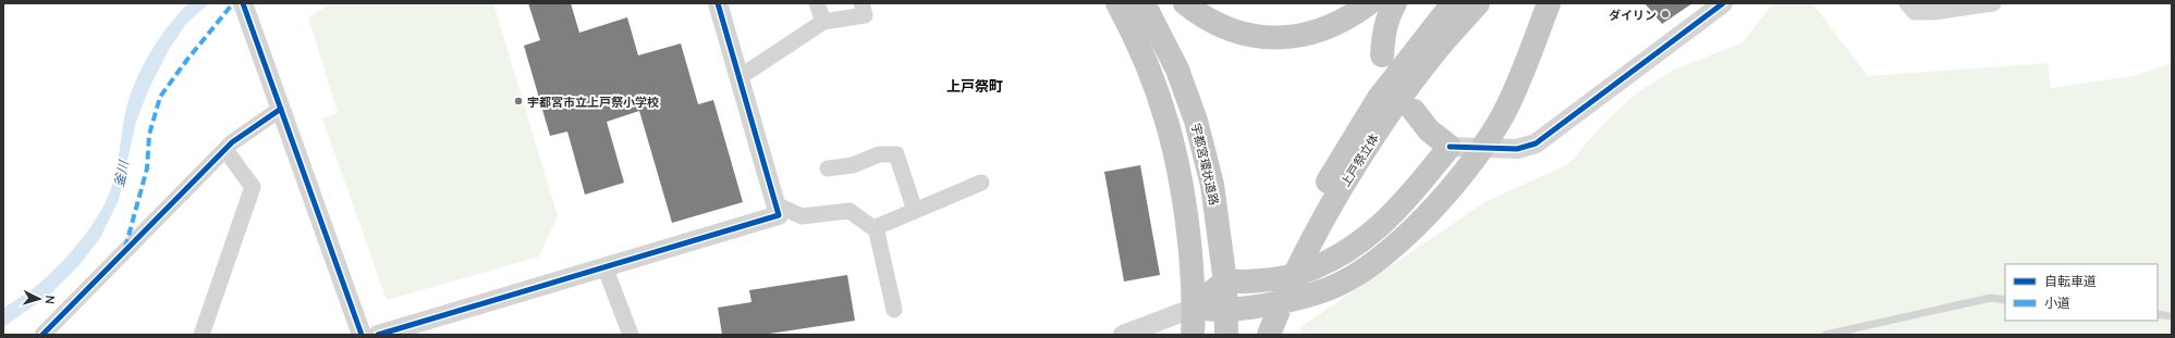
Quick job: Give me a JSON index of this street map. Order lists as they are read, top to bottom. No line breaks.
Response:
{"streets":{"highway":["上戸祭立体","宇都宮環状道路"]},"districts":["上戸祭町"],"water":["釜川"],"places":["ダイリン","宇都宮市立上戸祭小学校"],"legend":["自転車道","小道"],"north":"right"}
